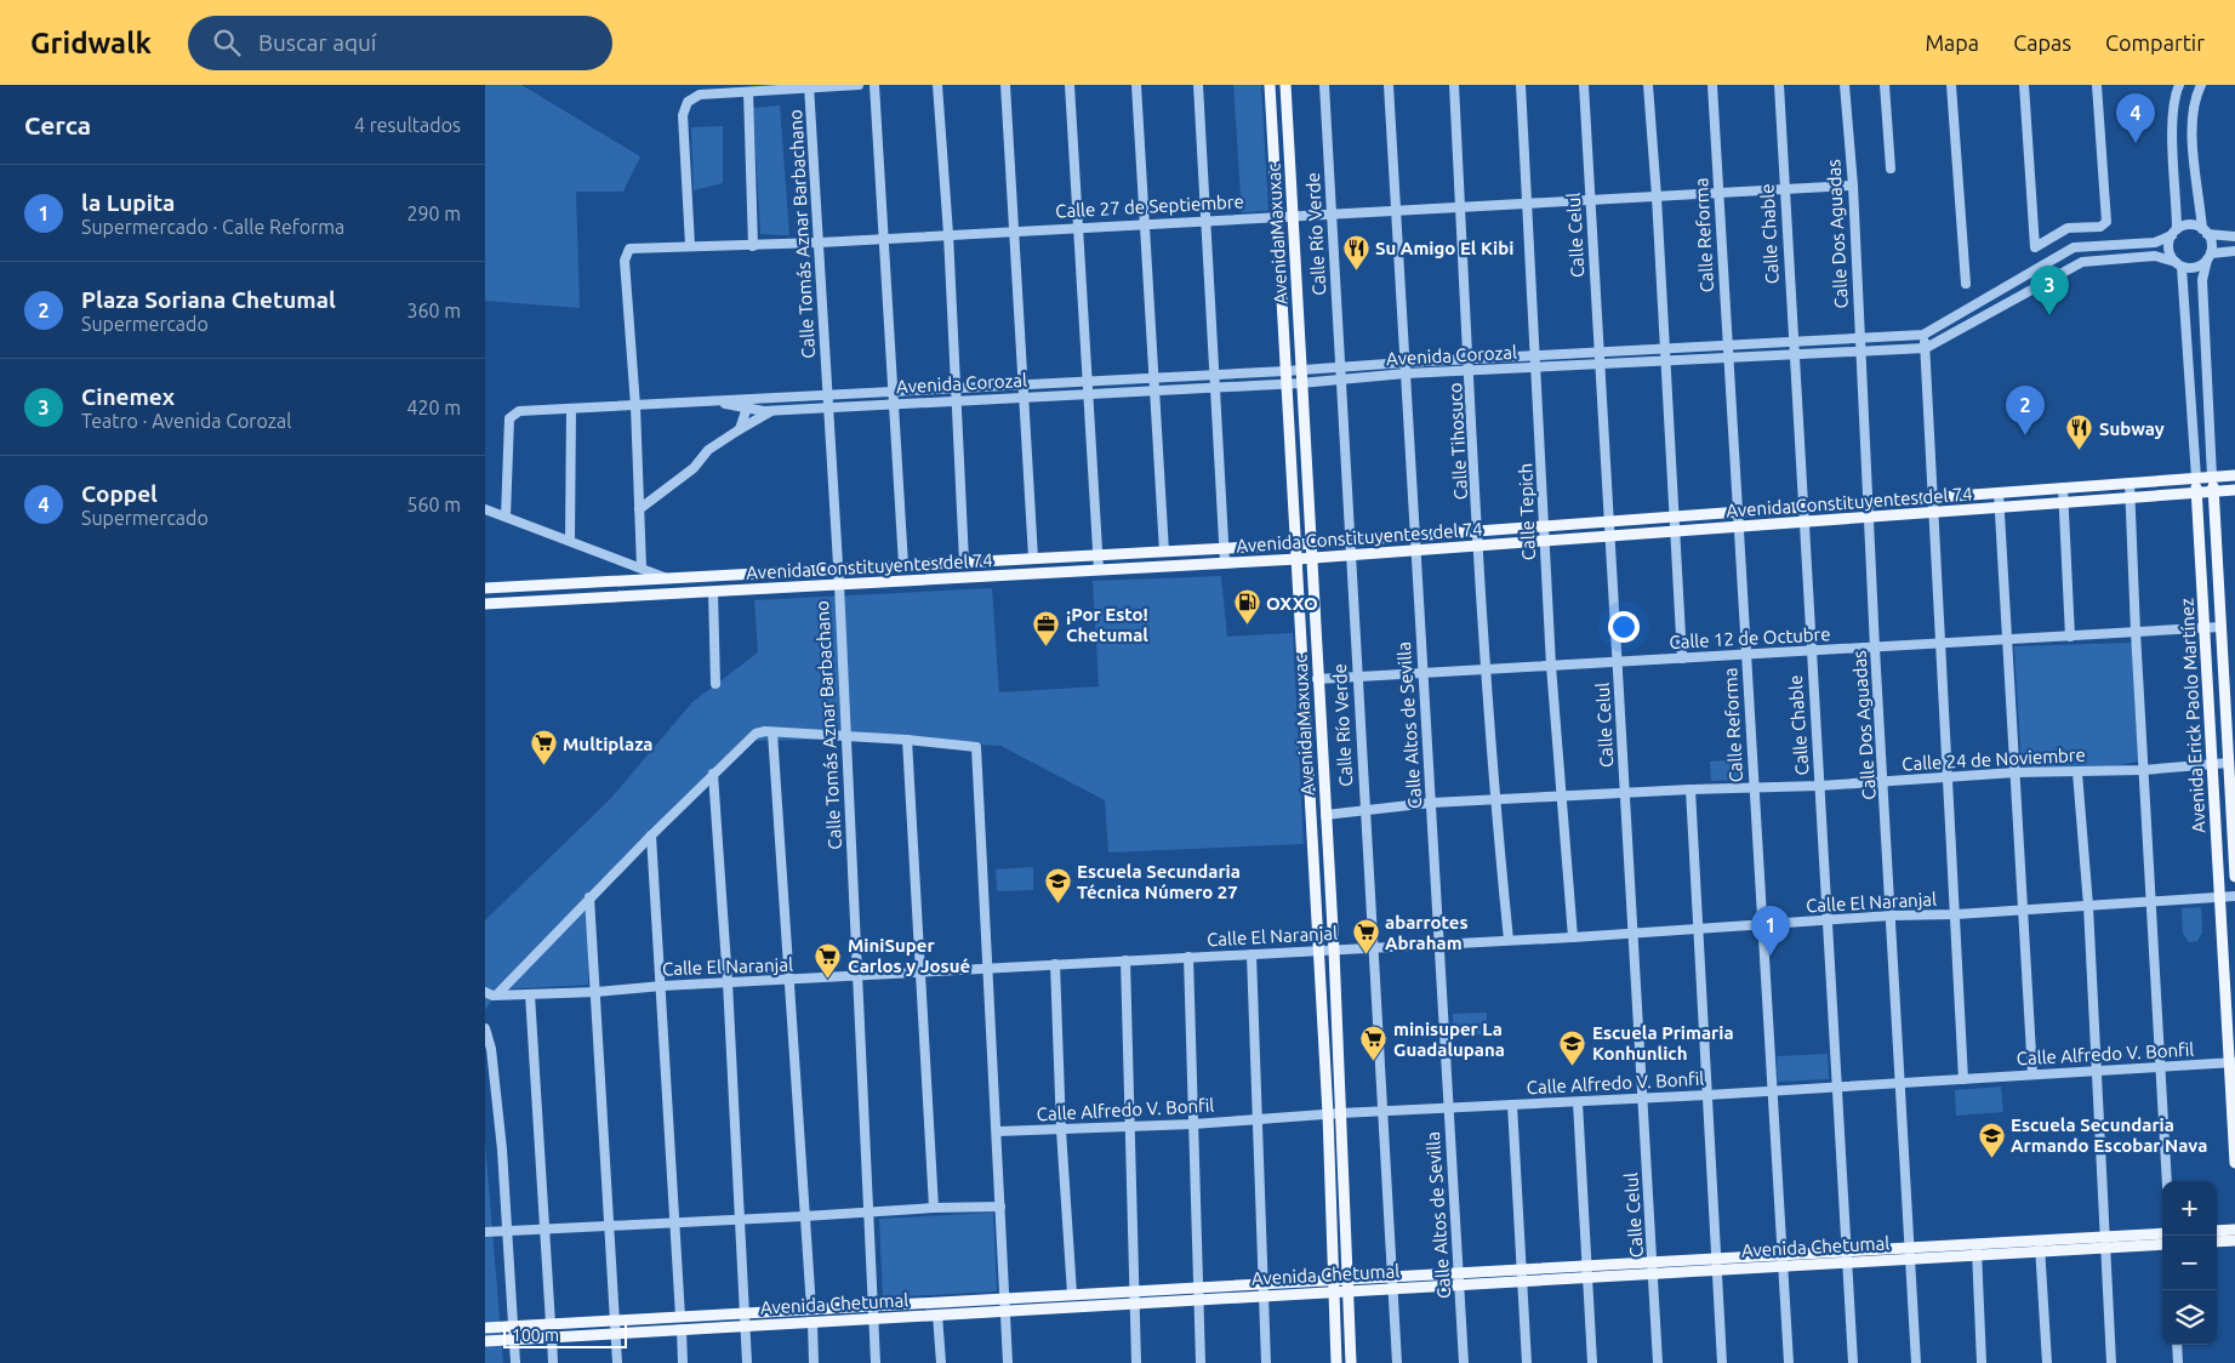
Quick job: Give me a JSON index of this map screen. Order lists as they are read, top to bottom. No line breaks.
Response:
{"streets":{"main road":["Avenida Maxuxac","Avenida Constituyentes del 74","Avenida Erick Paolo Martínez","Avenida Chetumal"],"street":["Calle 27 de Septiembre","Calle Tomás Aznar Barbachano","Calle Río Verde","Calle Chable","Calle Dos Aguadas","Calle Celul","Calle Reforma","Avenida Corozal","Calle Tihosuco","Calle Tepich","Calle 12 de Octubre","Calle Altos de Sevilla","Calle 24 de Noviembre","Calle El Naranjal","Calle Alfredo V. Bonfil"]},"crossings":[["Calle 27 de Septiembre","Calle Tomás Aznar Barbachano"],["Calle 27 de Septiembre","Avenida Maxuxac"],["Calle 27 de Septiembre","Calle Río Verde"],["Calle 27 de Septiembre","Calle Chable"],["Calle 27 de Septiembre","Calle Dos Aguadas"],["Calle 27 de Septiembre","Calle Celul"],["Calle 27 de Septiembre","Calle Reforma"],["Calle 27 de Septiembre","Avenida Corozal"],["Calle 27 de Septiembre","Calle Tihosuco"],["Calle 27 de Septiembre","Calle Tepich"],["Calle 27 de Septiembre","Calle Altos de Sevilla"],["Calle Tomás Aznar Barbachano","Avenida Corozal"],["Calle Tomás Aznar Barbachano","Avenida Constituyentes del 74"],["Calle Tomás Aznar Barbachano","Calle El Naranjal"],["Calle Tomás Aznar Barbachano","Avenida Chetumal"],["Avenida Maxuxac","Avenida Corozal"],["Avenida Maxuxac","Avenida Constituyentes del 74"],["Avenida Maxuxac","Calle 12 de Octubre"],["Avenida Maxuxac","Calle 24 de Noviembre"],["Avenida Maxuxac","Calle El Naranjal"],["Avenida Maxuxac","Calle Alfredo V. Bonfil"],["Avenida Maxuxac","Avenida Chetumal"],["Calle Río Verde","Avenida Corozal"],["Calle Río Verde","Avenida Constituyentes del 74"],["Calle Río Verde","Calle 12 de Octubre"],["Calle Río Verde","Calle 24 de Noviembre"],["Calle Río Verde","Calle El Naranjal"],["Calle Río Verde","Calle Alfredo V. Bonfil"],["Calle Río Verde","Avenida Chetumal"],["Calle Chable","Avenida Corozal"],["Calle Chable","Avenida Constituyentes del 74"],["Calle Chable","Calle 12 de Octubre"],["Calle Chable","Calle 24 de Noviembre"],["Calle Chable","Calle El Naranjal"],["Calle Chable","Calle Alfredo V. Bonfil"],["Calle Chable","Avenida Chetumal"],["Calle Dos Aguadas","Avenida Corozal"],["Calle Dos Aguadas","Avenida Constituyentes del 74"],["Calle Dos Aguadas","Calle 12 de Octubre"],["Calle Dos Aguadas","Calle 24 de Noviembre"],["Calle Dos Aguadas","Calle El Naranjal"],["Calle Dos Aguadas","Calle Alfredo V. Bonfil"],["Calle Dos Aguadas","Avenida Chetumal"],["Calle Celul","Avenida Corozal"],["Calle Celul","Avenida Constituyentes del 74"],["Calle Celul","Calle 12 de Octubre"],["Calle Celul","Calle 24 de Noviembre"],["Calle Celul","Calle El Naranjal"],["Calle Celul","Calle Alfredo V. Bonfil"],["Calle Celul","Avenida Chetumal"],["Calle Reforma","Avenida Corozal"],["Calle Reforma","Avenida Constituyentes del 74"],["Calle Reforma","Calle 12 de Octubre"],["Calle Reforma","Calle 24 de Noviembre"],["Calle Reforma","Calle El Naranjal"],["Calle Reforma","Calle Alfredo V. Bonfil"],["Calle Reforma","Avenida Chetumal"],["Avenida Corozal","Calle Tihosuco"],["Avenida Corozal","Calle Tepich"],["Avenida Corozal","Avenida Erick Paolo Martínez"],["Avenida Corozal","Calle Altos de Sevilla"],["Calle Tihosuco","Avenida Constituyentes del 74"],["Calle Tihosuco","Calle 12 de Octubre"],["Calle Tihosuco","Calle 24 de Noviembre"],["Calle Tihosuco","Calle El Naranjal"],["Avenida Constituyentes del 74","Calle Tepich"],["Avenida Constituyentes del 74","Avenida Erick Paolo Martínez"],["Avenida Constituyentes del 74","Calle Altos de Sevilla"],["Calle Tepich","Calle 12 de Octubre"],["Calle Tepich","Calle 24 de Noviembre"],["Calle Tepich","Calle El Naranjal"],["Calle 12 de Octubre","Avenida Erick Paolo Martínez"],["Calle 12 de Octubre","Calle Altos de Sevilla"],["Avenida Erick Paolo Martínez","Calle 24 de Noviembre"],["Avenida Erick Paolo Martínez","Calle El Naranjal"],["Avenida Erick Paolo Martínez","Calle Alfredo V. Bonfil"],["Calle Altos de Sevilla","Calle 24 de Noviembre"],["Calle Altos de Sevilla","Calle El Naranjal"],["Calle Altos de Sevilla","Calle Alfredo V. Bonfil"],["Calle Altos de Sevilla","Avenida Chetumal"]],"places":{"restaurant":["Su Amigo El Kibi","Subway"],"fuel station":["OXXO"],"office":["¡Por Esto! Chetumal"],"supermarket":["Multiplaza","abarrotes Abraham","MiniSuper Carlos y Josué","minisuper La Guadalupana"],"school or university":["Escuela Secundaria Técnica Número 27","Escuela Primaria Konhunlich","Escuela Secundaria Armando Escobar Nava"]},"scale_bar":"100 m","page":{"header":"Gridwalk","search":"Buscar aquí","nav":["Mapa","Capas","Compartir"],"heading":["Cerca","4 resultados"],"pins":["4","3","2","1"],"list":[{"mark":"1","name":"la Lupita","note":"Supermercado · Calle Reforma","value":"290 m"},{"mark":"2","name":"Plaza Soriana Chetumal","note":"Supermercado","value":"360 m"},{"mark":"3","name":"Cinemex","note":"Teatro · Avenida Corozal","value":"420 m"},{"mark":"4","name":"Coppel","note":"Supermercado","value":"560 m"}],"map_buttons":["+","−"],"scale":"100 m"}}
